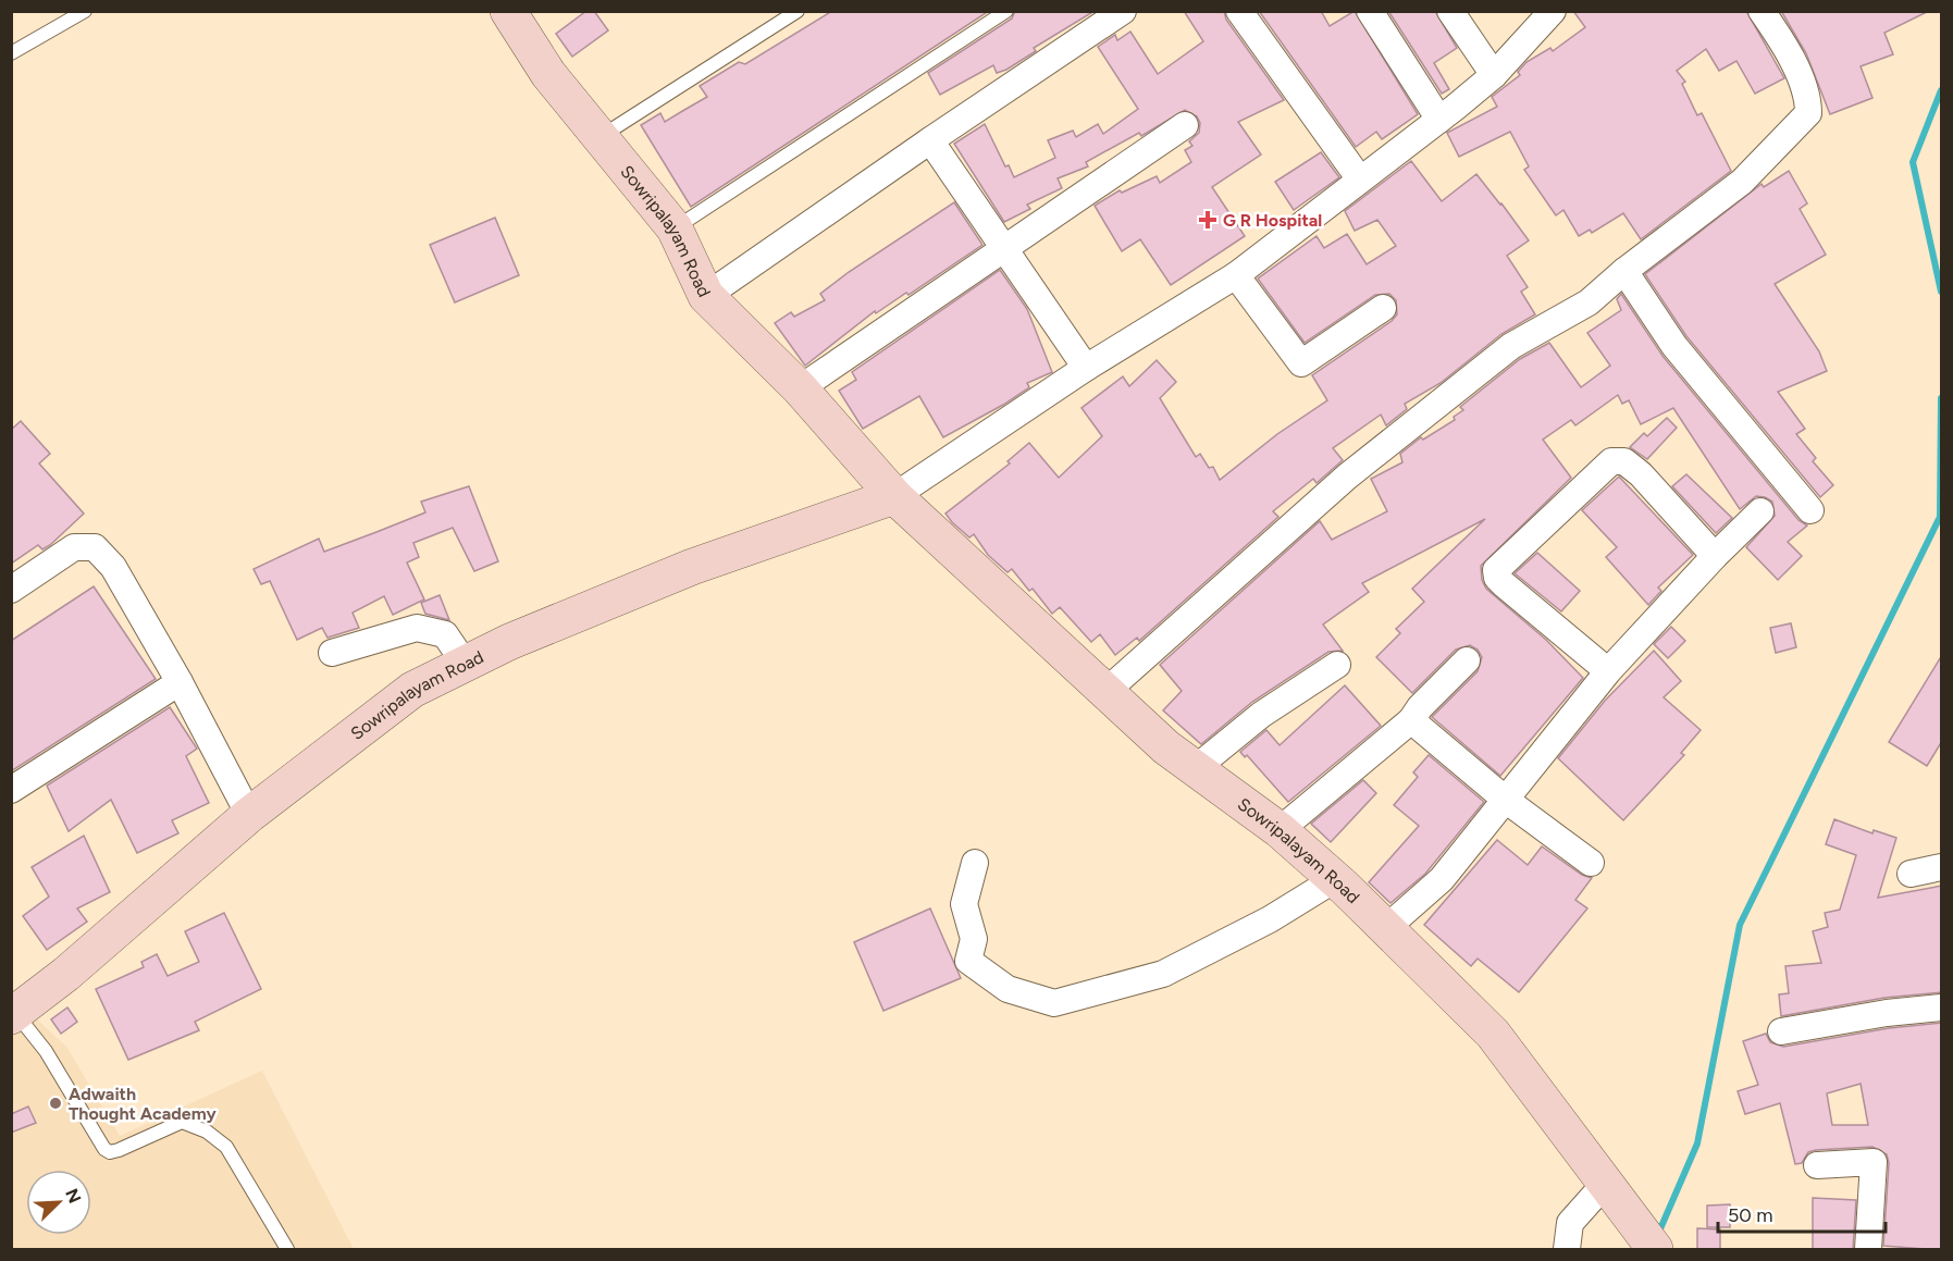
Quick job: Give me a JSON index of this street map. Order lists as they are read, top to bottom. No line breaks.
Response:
{"streets":{"street":["Sowripalayam Road"]},"places":{"health":["G R Hospital"],"other":["Adwaith Thought Academy"]},"scale_bar":"50 m","north":"top right"}
